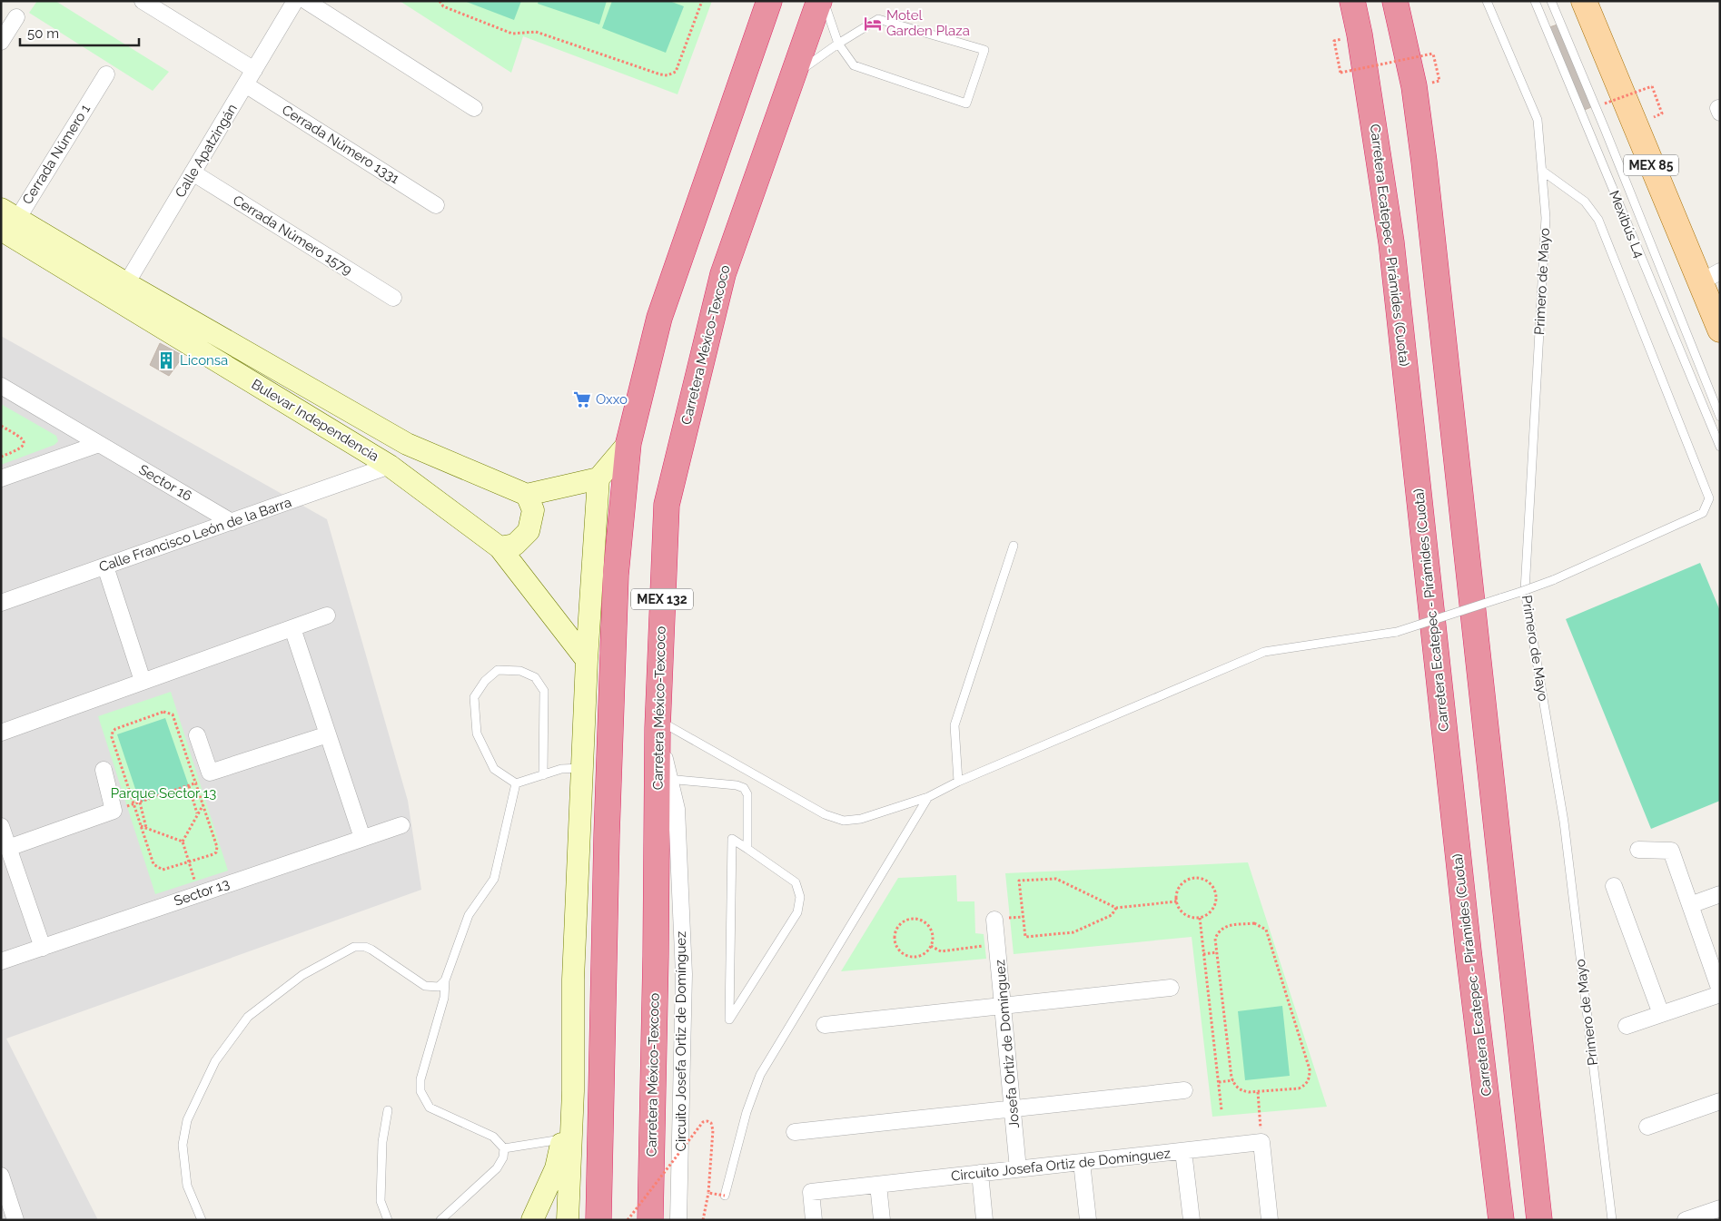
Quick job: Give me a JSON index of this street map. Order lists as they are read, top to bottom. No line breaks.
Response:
{"streets":{"highway":["Carretera Ecatepec - Pirámides (Cuota)","Carretera México-Texcoco","MEX 132"],"main road":["MEX 85"],"street":["Cerrada Número 1331","Calle Apatzingán","Cerrada Número 1","Cerrada Número 1579","Bulevar Independencia","Sector 16","Calle Francisco León de la Barra","Sector 13","Circuito Josefa Ortiz de Domínguez","Josefa Ortiz de Domínguez"],"lane":["Mexibús L4","Primero de Mayo"]},"crossings":[["Cerrada Número 1331","Calle Apatzingán"],["Calle Apatzingán","Cerrada Número 1579"],["Calle Apatzingán","Bulevar Independencia"],["Cerrada Número 1","Bulevar Independencia"],["Carretera México-Texcoco","Circuito Josefa Ortiz de Domínguez"],["Bulevar Independencia","Calle Francisco León de la Barra"],["Sector 16","Calle Francisco León de la Barra"],["Circuito Josefa Ortiz de Domínguez","Josefa Ortiz de Domínguez"]],"parks":["Parque Sector 13"],"places":{"hotel":["Motel Garden Plaza"],"building":["Liconsa"],"supermarket":["Oxxo"]},"scale_bar":"50 m"}
